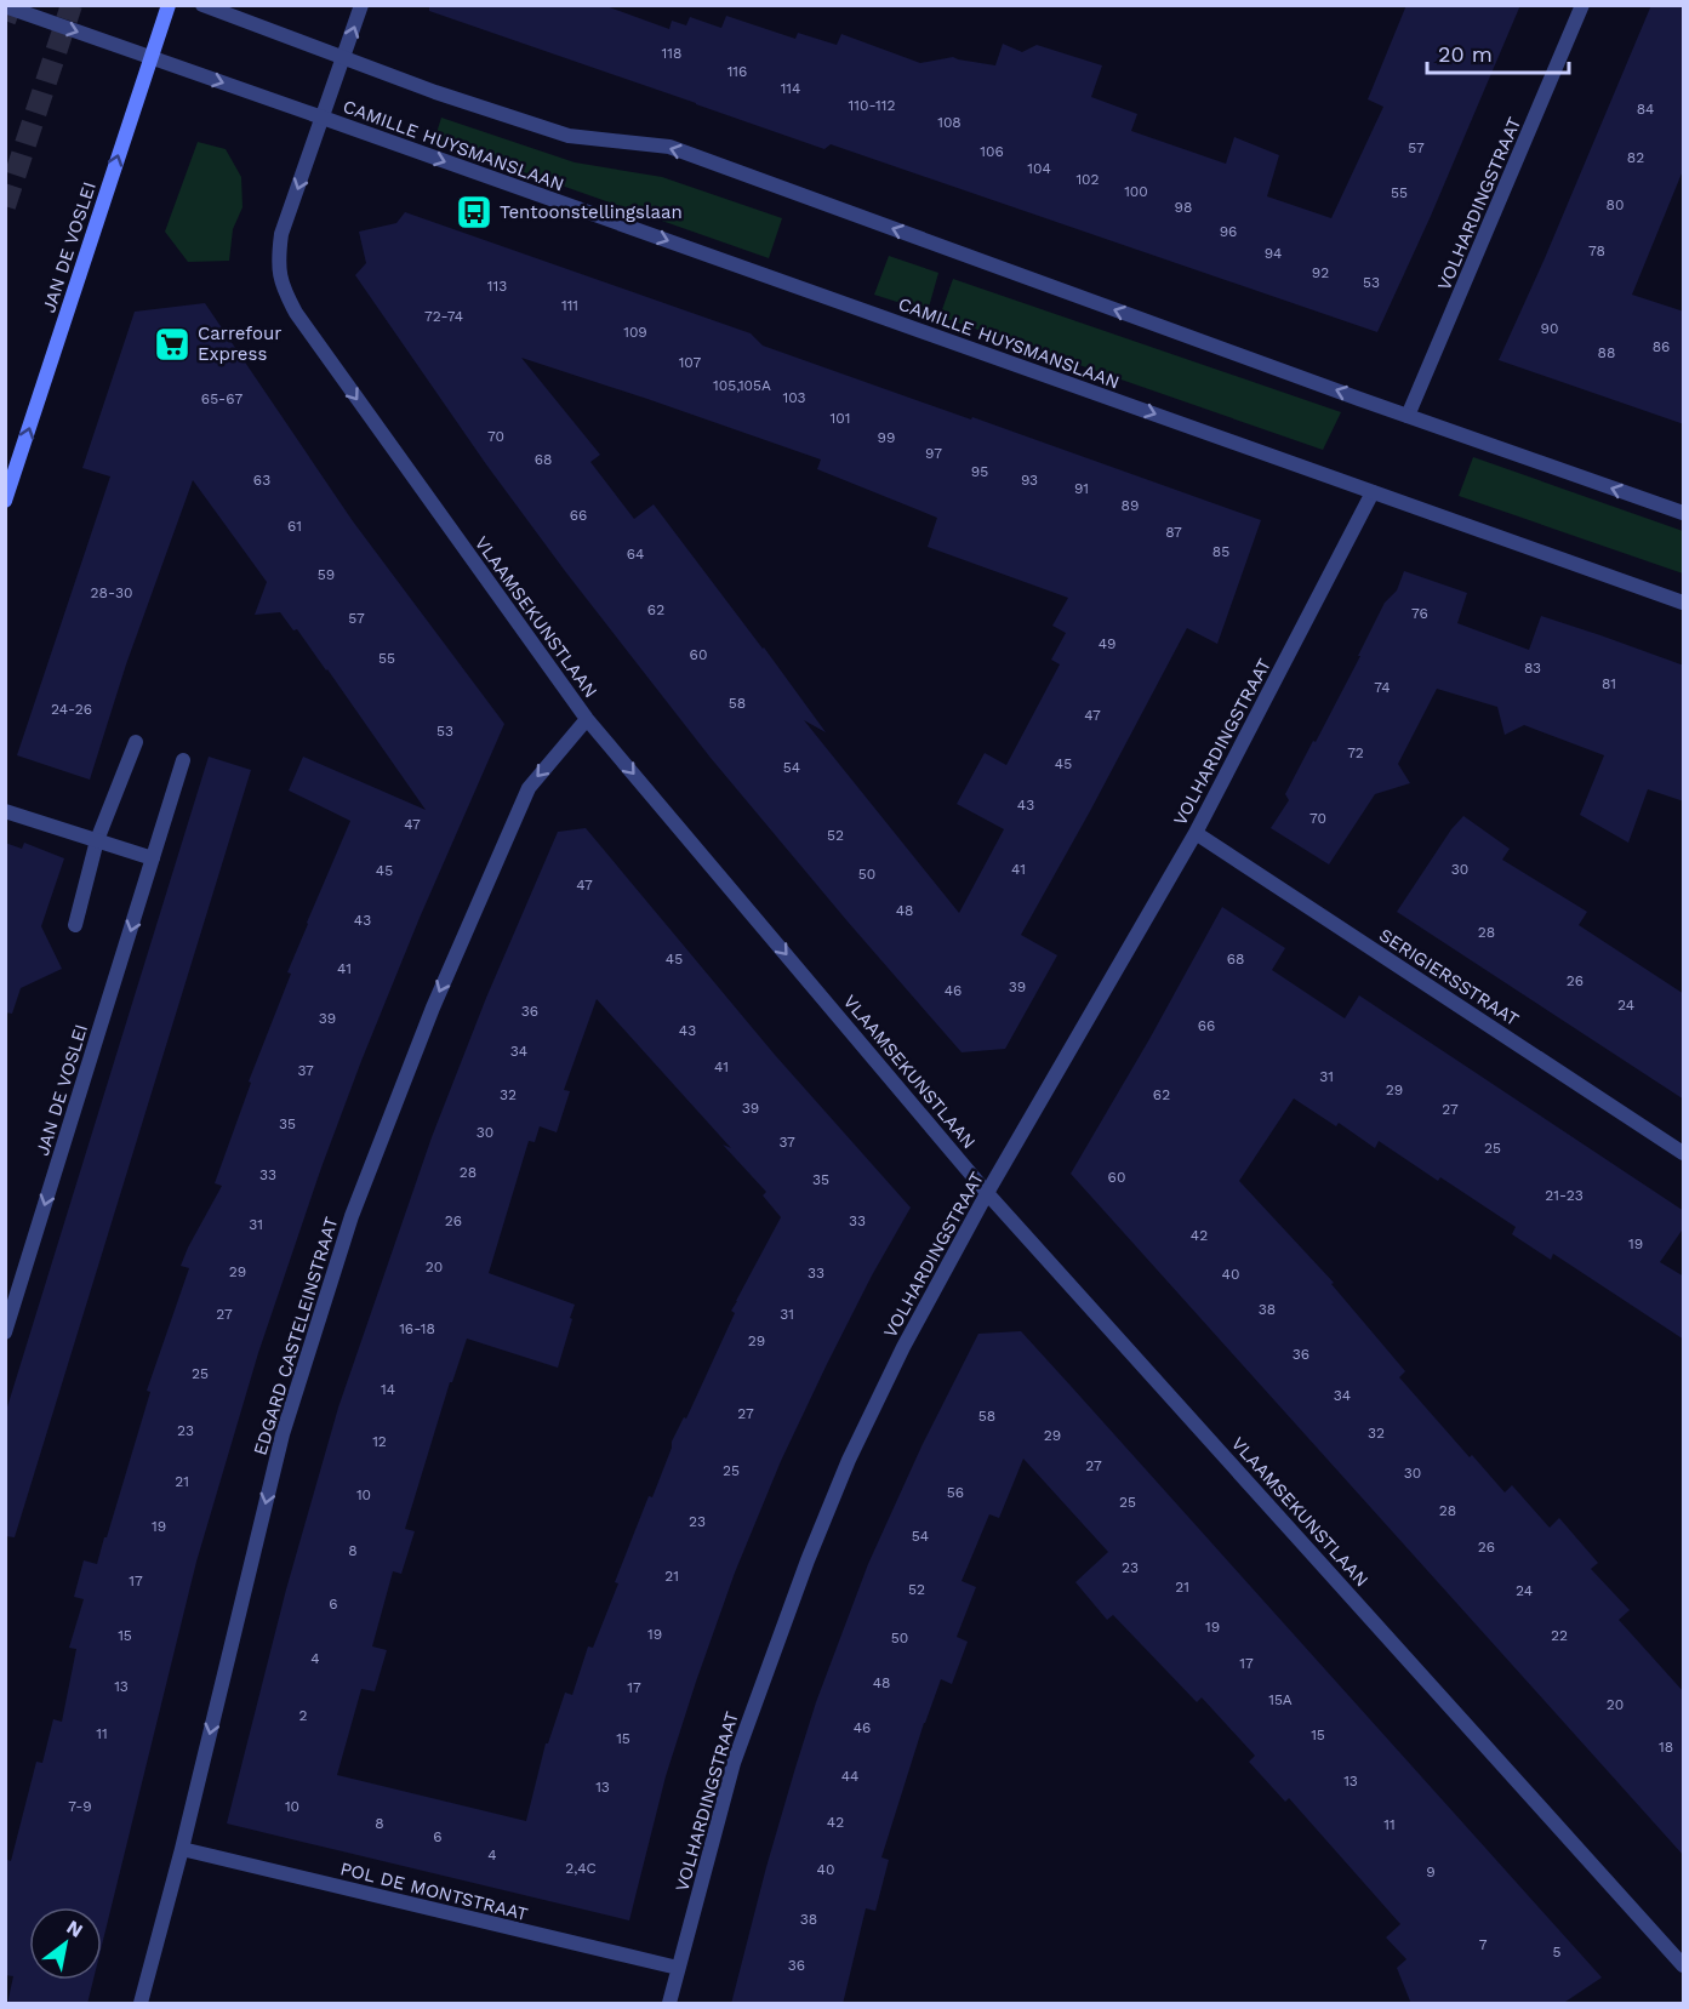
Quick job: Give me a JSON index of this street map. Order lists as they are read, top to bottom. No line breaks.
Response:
{"streets":{"main road":["JAN DE VOSLEI"],"street":["CAMILLE HUYSMANSLAAN","VOLHARDINGSTRAAT","VLAAMSEKUNSTLAAN","SERIGIERSSTRAAT","EDGARD CASTELEINSTRAAT","POL DE MONTSTRAAT"]},"crossings":[["CAMILLE HUYSMANSLAAN","VOLHARDINGSTRAAT"],["CAMILLE HUYSMANSLAAN","JAN DE VOSLEI"],["CAMILLE HUYSMANSLAAN","VLAAMSEKUNSTLAAN"],["VOLHARDINGSTRAAT","VLAAMSEKUNSTLAAN"],["VOLHARDINGSTRAAT","SERIGIERSSTRAAT"],["VOLHARDINGSTRAAT","POL DE MONTSTRAAT"],["VLAAMSEKUNSTLAAN","EDGARD CASTELEINSTRAAT"],["EDGARD CASTELEINSTRAAT","POL DE MONTSTRAAT"]],"one_way":["VLAAMSEKUNSTLAAN","EDGARD CASTELEINSTRAAT"],"places":{"bus stop":["Tentoonstellingslaan"],"supermarket":["Carrefour Express"]},"house_numbers":["118","116","114","110-112","84","108","57","106","82","104","102","100","55","80","98","96","78","94","92","53","113","111","72-74","90","109","86","88","107","105,105A","103","65-67","101","70","99","97","68","95","63","93","91","89","66","61","87","85","64","59","28-30","62","76","57","49","60","55","83","81","74","58","24-26","47","53","72","45","54","43","70","47","52","41","30","45","50","47","48","43","28","45","68","41","26","39","46","24","36","39","66","43","34","41","37","31","29","32","62","39","27","35","30","37","25","28","33","60","35","21-23","26","33","31","42","19","20","29","33","40","38","27","31","16-18","29","36","25","14","34","27","58","23","32","29","12","27","25","30","21","56","10","25","28","23","19","54","26","8","23","21","17","21","52","24","6","19","19","15","22","50","4","17","48","13","17","15A","20","2","46","11","15","15","18","44","13","13","7-9","10","42","8","11","6","4","2,4C","40","9","38","7","5","36"],"scale_bar":"20 m","north":"top right"}
